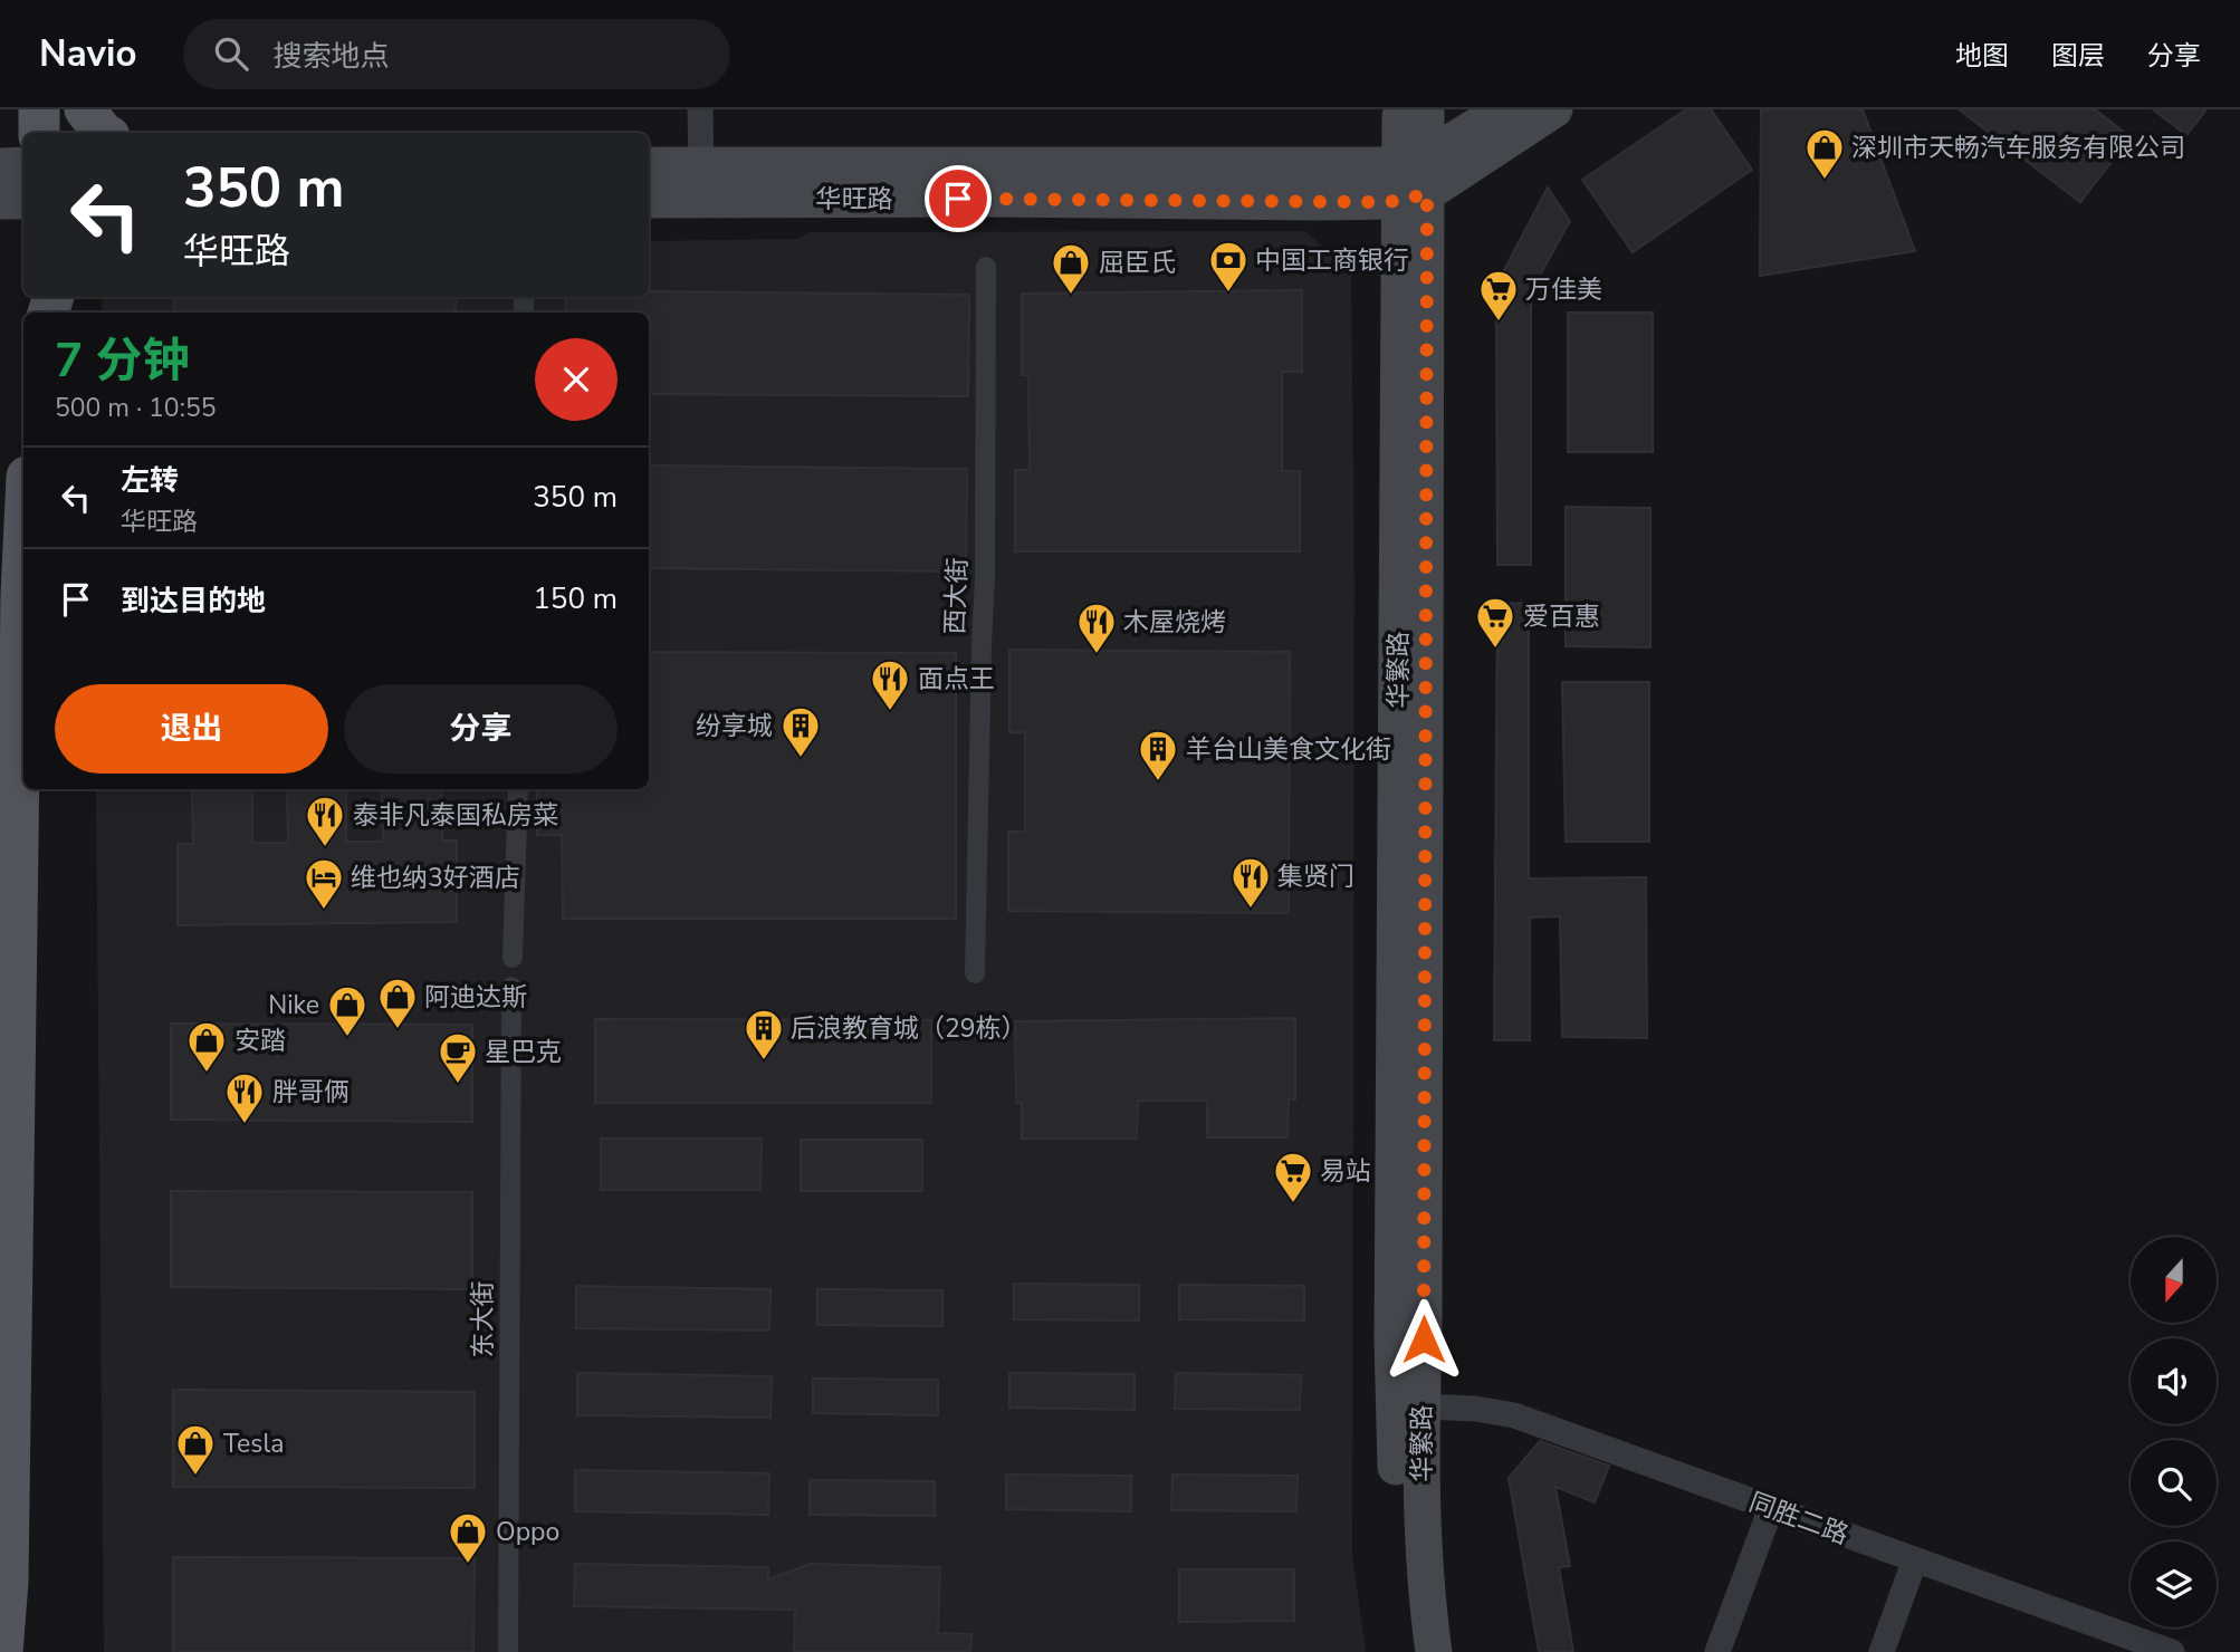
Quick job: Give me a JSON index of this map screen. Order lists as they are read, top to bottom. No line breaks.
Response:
{"streets":{"main road":["华旺路","华繁路"],"street":["西大街","东大街","同胜二路"]},"crossings":[["华旺路","华繁路"],["华繁路","同胜二路"]],"places":{"shop":["深圳市天畅汽车服务有限公司","屈臣氏","阿迪达斯","Nike","安踏","Tesla","Oppo"],"bank":["中国工商银行"],"supermarket":["万佳美","爱百惠","易站"],"restaurant":["木屋烧烤","面点王","泰非凡泰国私房菜","集贤门","胖哥俩"],"building":["纷享城","羊台山美食文化街","后浪教育城（29栋）"],"hotel":["维也纳3好酒店"],"cafe":["星巴克"]},"north":"bottom","page":{"header":"Navio","search":"搜索地点","nav":["地图","图层","分享"],"turn":["350 m","华旺路"],"heading":["7 分钟","500 m · 10:55"],"list":[{"name":"左转","note":"华旺路","value":"350 m"},{"name":"到达目的地","value":"150 m"}],"buttons":["退出","分享"]}}
